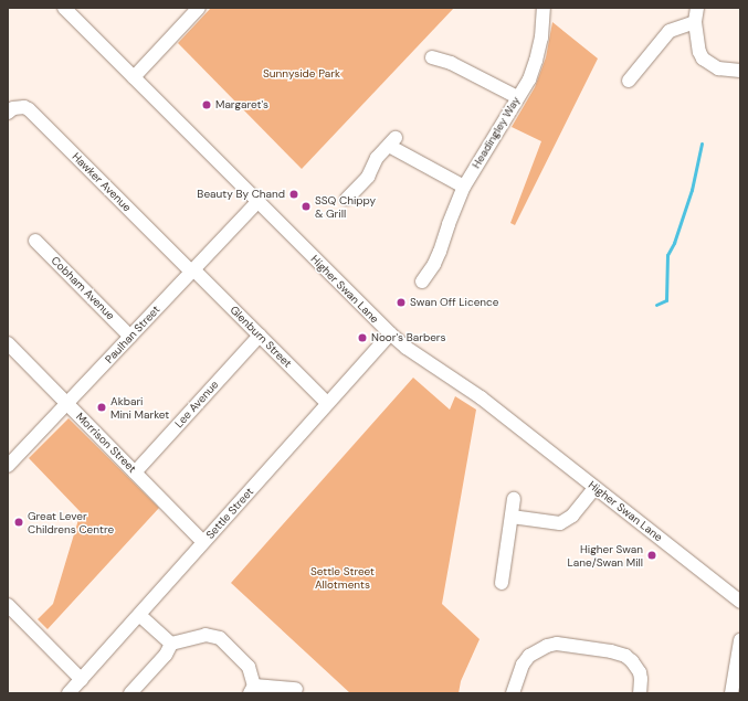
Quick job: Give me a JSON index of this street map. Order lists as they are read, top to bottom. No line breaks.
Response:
{"streets":{"street":["Headingley Way","Hawker Avenue","Cobham Avenue","Higher Swan Lane","Paulhan Street","Glenburn Street","Lee Avenue","Morrison Street","Settle Street"]},"crossings":[["Hawker Avenue","Paulhan Street"],["Hawker Avenue","Glenburn Street"],["Cobham Avenue","Paulhan Street"],["Higher Swan Lane","Paulhan Street"],["Higher Swan Lane","Settle Street"],["Paulhan Street","Glenburn Street"],["Paulhan Street","Morrison Street"],["Glenburn Street","Lee Avenue"],["Glenburn Street","Settle Street"],["Lee Avenue","Morrison Street"],["Morrison Street","Settle Street"]],"parks":["Sunnyside Park","Settle Street Allotments"],"places":["Margaret's","Beauty By Chand","SSQ Chippy & Grill","Swan Off Licence","Noor's Barbers","Akbari Mini Market","Great Lever Childrens Centre","Higher Swan Lane/Swan Mill"]}
